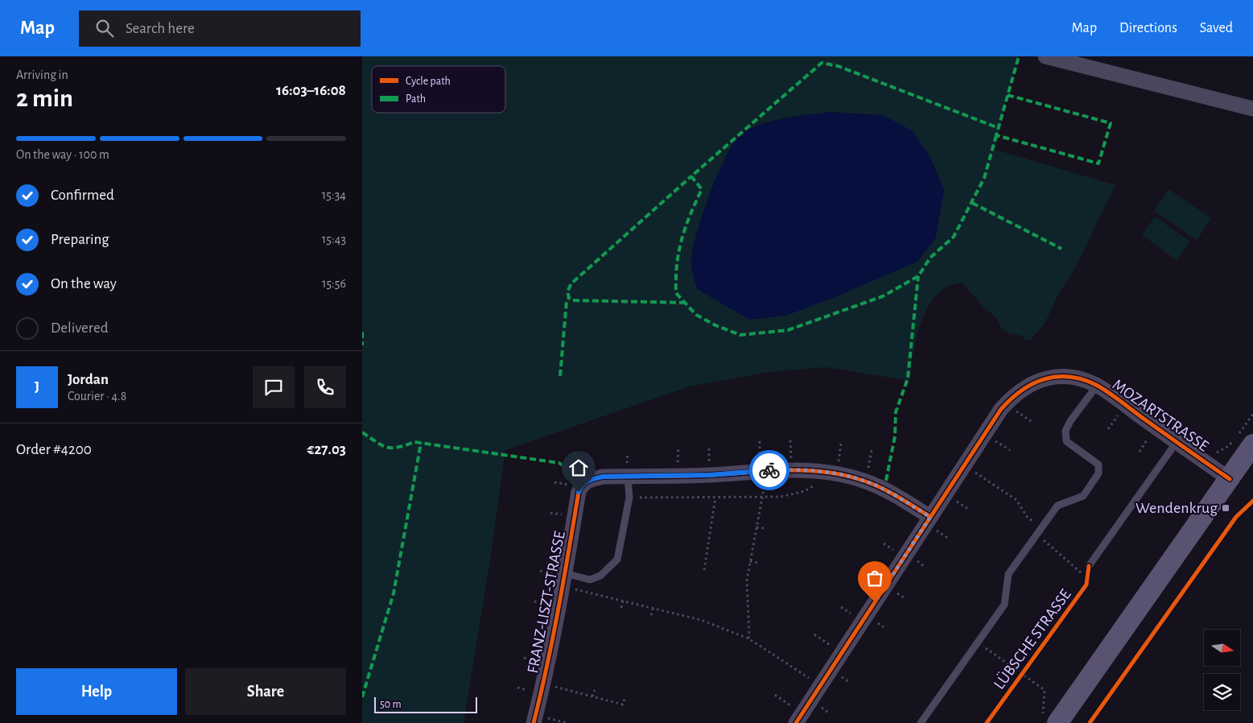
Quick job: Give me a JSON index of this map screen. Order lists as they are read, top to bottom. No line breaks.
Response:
{"streets":{"street":["MOZARTSTRASSE","FRANZ-LISZT-STRASSE"],"cycle path":["LÜBSCHE STRASSE"]},"crossings":[["MOZARTSTRASSE","FRANZ-LISZT-STRASSE"]],"places":{"transit":["Wendenkrug"]},"legend":["Cycle path","Path"],"scale_bar":"50 m","north":"right","page":{"header":"Map","search":"Search here","nav":["Map","Directions","Saved"],"heading":["2 min","Arriving in","16:03–16:08"],"panel":["Jordan","Courier · 4.8","Order #4200","€27.03"],"bar":"On the way · 100 m","list":[["Confirmed","15:34"],["Preparing","15:43"],["On the way","15:56"],"Delivered"],"round":"J","buttons":["Help","Share"],"scale":"50 m"}}
